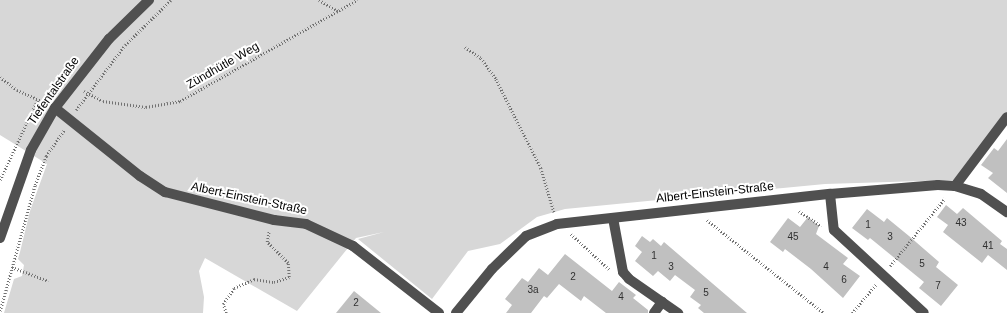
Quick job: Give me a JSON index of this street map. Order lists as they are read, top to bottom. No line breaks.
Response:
{"streets":{"street":["Tiefentalstraße","Albert-Einstein-Straße"],"path":["Zündhütle Weg"]},"crossings":[["Tiefentalstraße","Albert-Einstein-Straße"]],"house_numbers":["43","1","45","3","41","1","5","3","4","2","6","7","3a","5","4","2"]}
